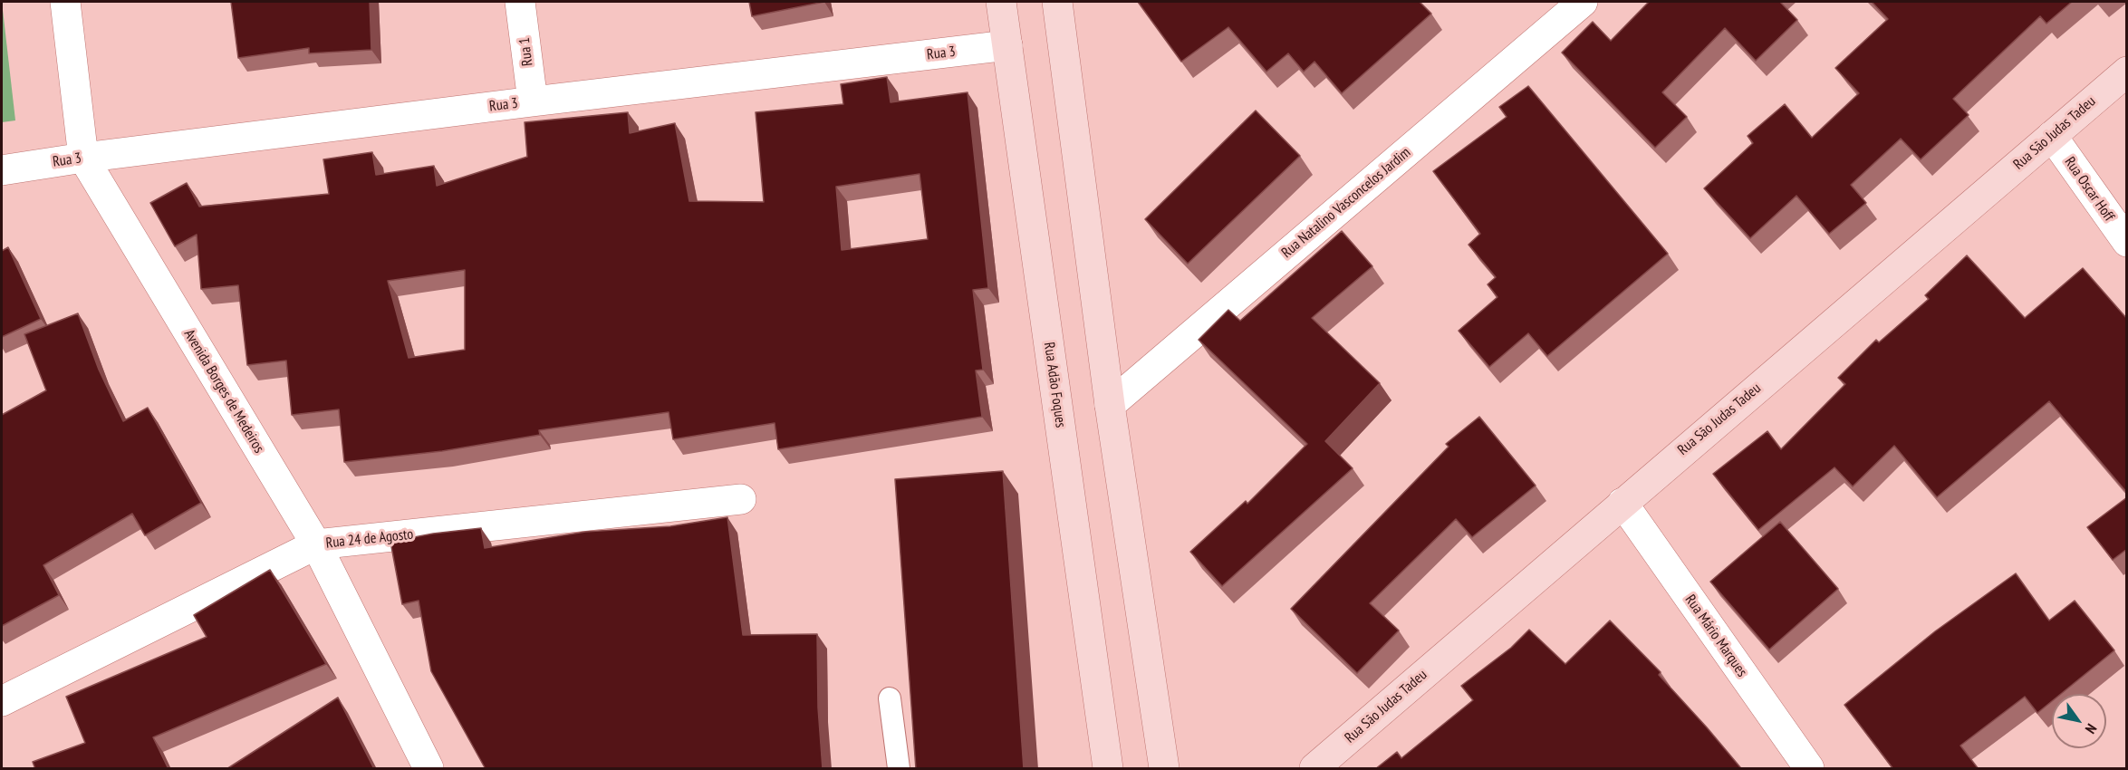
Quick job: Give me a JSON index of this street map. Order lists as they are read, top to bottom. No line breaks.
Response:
{"streets":{"main road":["Rua São Judas Tadeu","Rua Adão Foques"],"street":["Rua 1","Rua 3","Rua Oscar Hoff","Rua Natalino Vasconcelos Jardim","Avenida Borges de Medeiros","Rua 24 de Agosto","Rua Mário Marques"]},"crossings":[["Rua 1","Rua 3"],["Rua 3","Rua Adão Foques"],["Rua 3","Avenida Borges de Medeiros"],["Rua São Judas Tadeu","Rua Oscar Hoff"],["Rua São Judas Tadeu","Rua Mário Marques"],["Avenida Borges de Medeiros","Rua 24 de Agosto"]],"north":"bottom right"}
